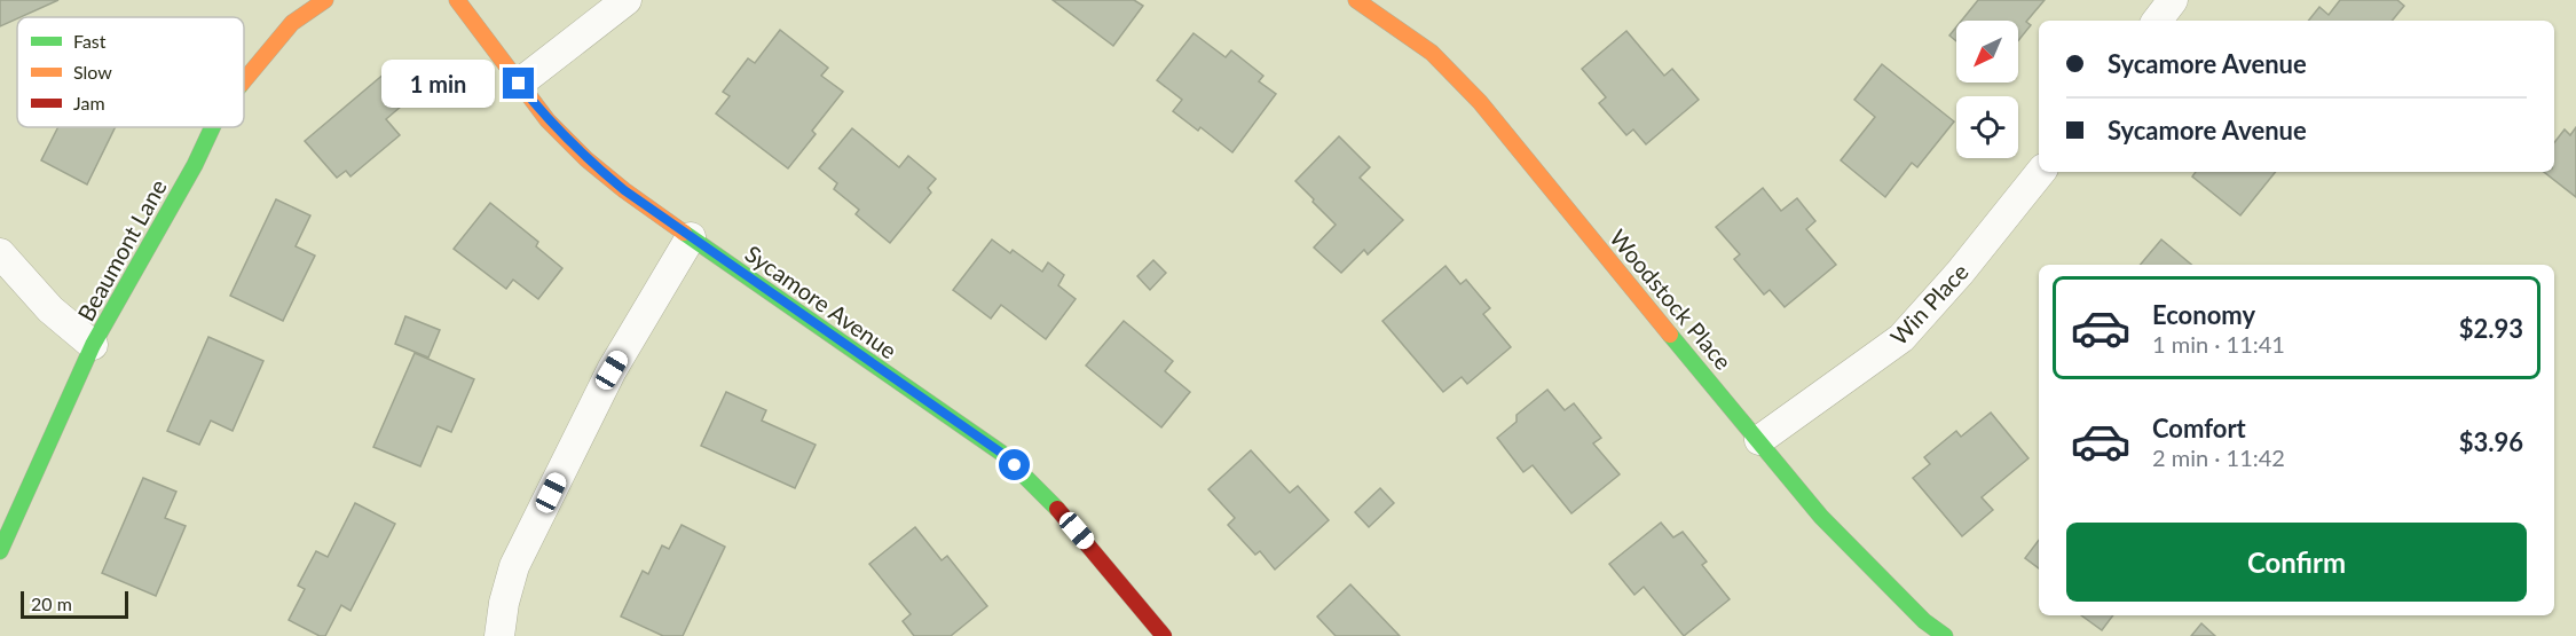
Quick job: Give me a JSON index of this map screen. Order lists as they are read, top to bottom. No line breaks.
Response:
{"streets":{"street":["Beaumont Lane","Woodstock Place","Sycamore Avenue","Win Place"]},"crossings":[["Woodstock Place","Win Place"]],"legend":["Fast","Slow","Jam"],"scale_bar":"20 m","north":"bottom left","page":{"banner":["Sycamore Avenue","Sycamore Avenue"],"bubble":"1 min","list":[{"name":"Economy","note":"1 min · 11:41","value":"$2.93"},{"name":"Comfort","note":"2 min · 11:42","value":"$3.96"}],"buttons":"Confirm","scale":"20 m"}}
